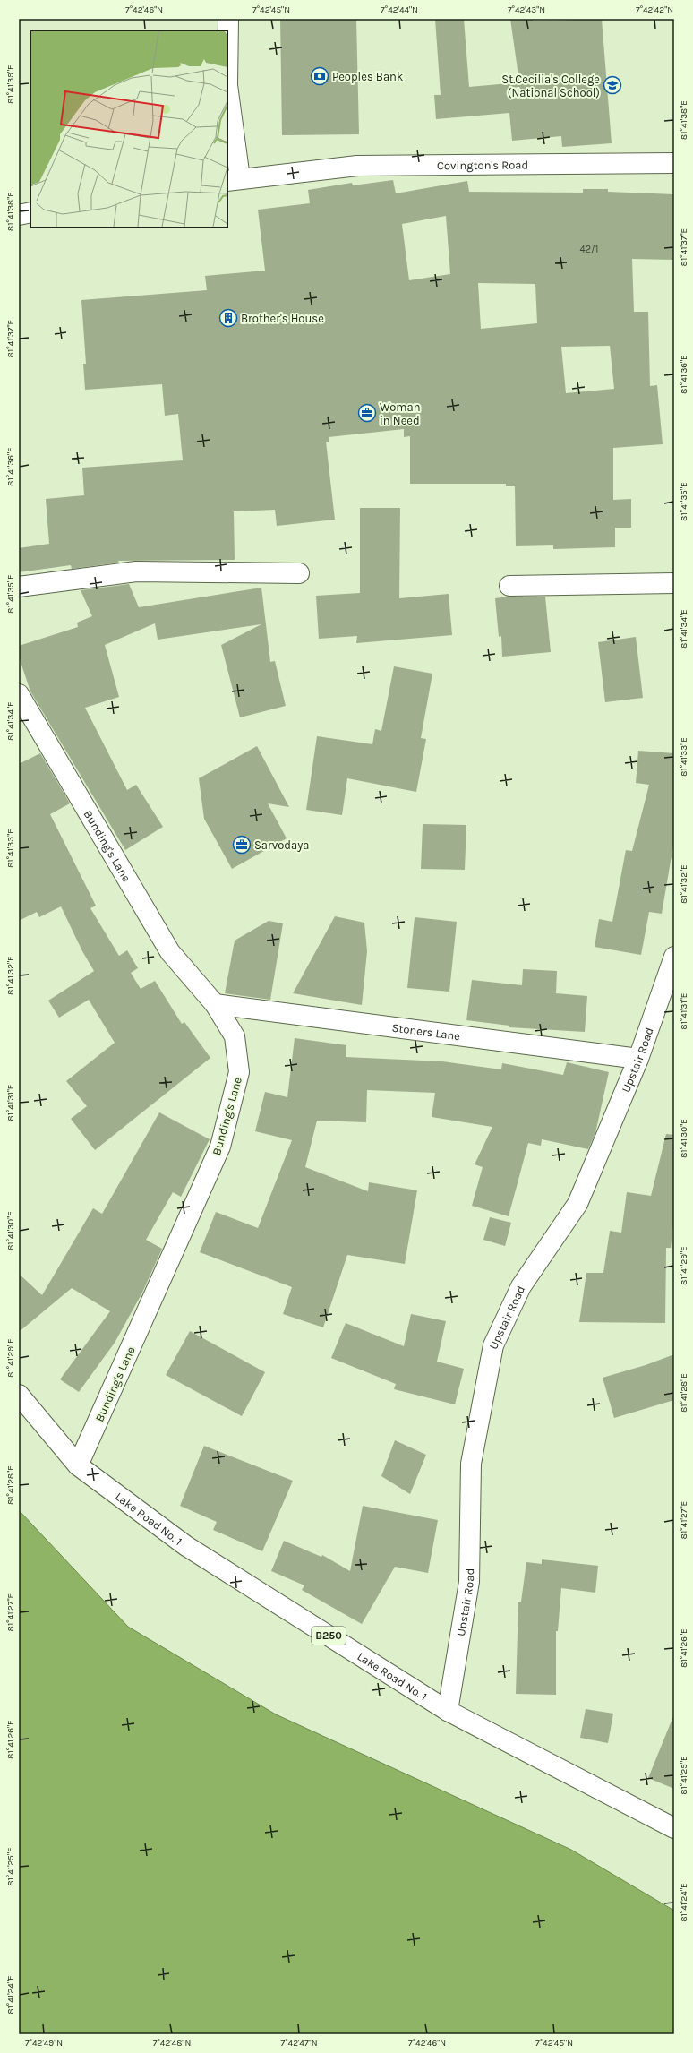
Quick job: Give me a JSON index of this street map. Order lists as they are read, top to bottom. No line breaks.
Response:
{"streets":{"street":["Covington's Road","Bunding's Lane","Stoners Lane","Upstair Road","Lake Road No. 1","B250"]},"crossings":[["Bunding's Lane","Stoners Lane"],["Bunding's Lane","Lake Road No. 1"],["Stoners Lane","Upstair Road"],["Upstair Road","Lake Road No. 1"]],"places":{"bank":["Peoples Bank"],"school or university":["St.Cecilia's College (National School)"],"building":["Brother's House"],"office":["Woman in Need","Sarvodaya"]},"house_numbers":["42/1"],"coordinates":["7°42'46\"N","7°42'45\"N","7°42'44\"N","7°42'43\"N","7°42'42\"N","81°41'39\"E","81°41'38\"E","81°41'37\"E","81°41'36\"E","81°41'35\"E","81°41'34\"E","81°41'33\"E","81°41'32\"E","81°41'31\"E","81°41'30\"E","81°41'29\"E","81°41'28\"E","81°41'27\"E","81°41'26\"E","81°41'25\"E","81°41'24\"E","7°42'49\"N","7°42'48\"N","7°42'47\"N"]}
